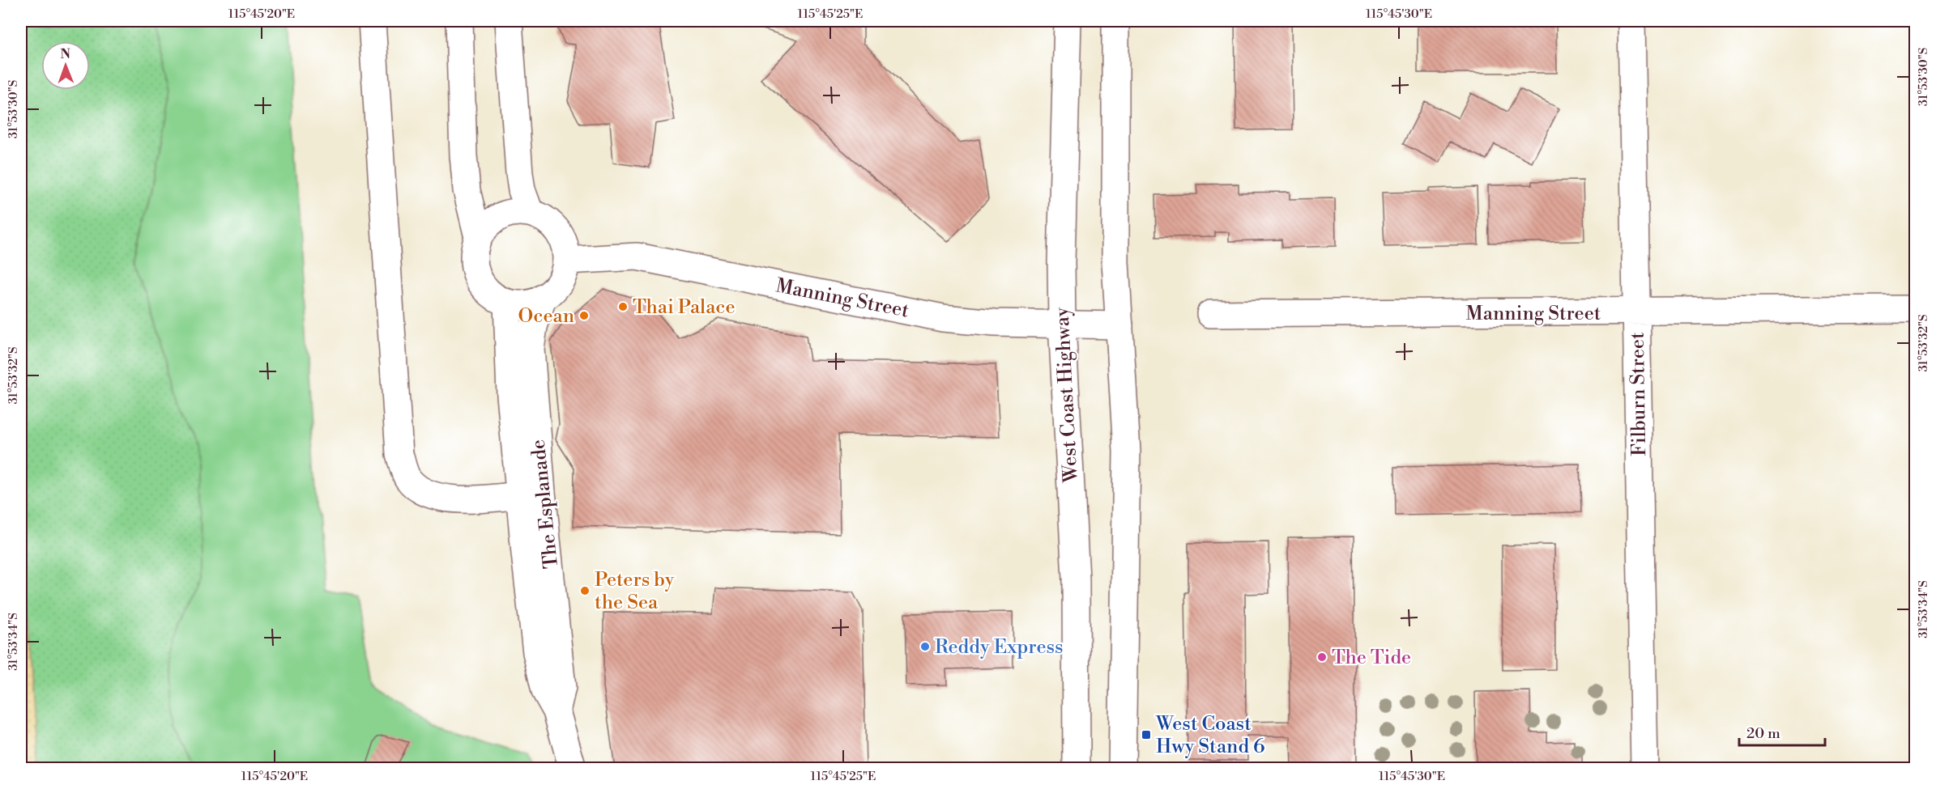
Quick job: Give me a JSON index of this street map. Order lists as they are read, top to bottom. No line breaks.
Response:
{"streets":{"main road":["Manning Street","Filburn Street","West Coast Highway","The Esplanade"]},"crossings":[["Manning Street","Filburn Street"],["Manning Street","West Coast Highway"],["Manning Street","The Esplanade"]],"places":{"other":["Thai Palace","Ocean","Peters by the Sea","Reddy Express","The Tide"],"transit":["West Coast Hwy Stand 6"]},"scale_bar":"20 m","north":"top","coordinates":["115°45'20\"E","115°45'25\"E","115°45'30\"E","31°53'30\"S","31°53'32\"S","31°53'34\"S"]}
